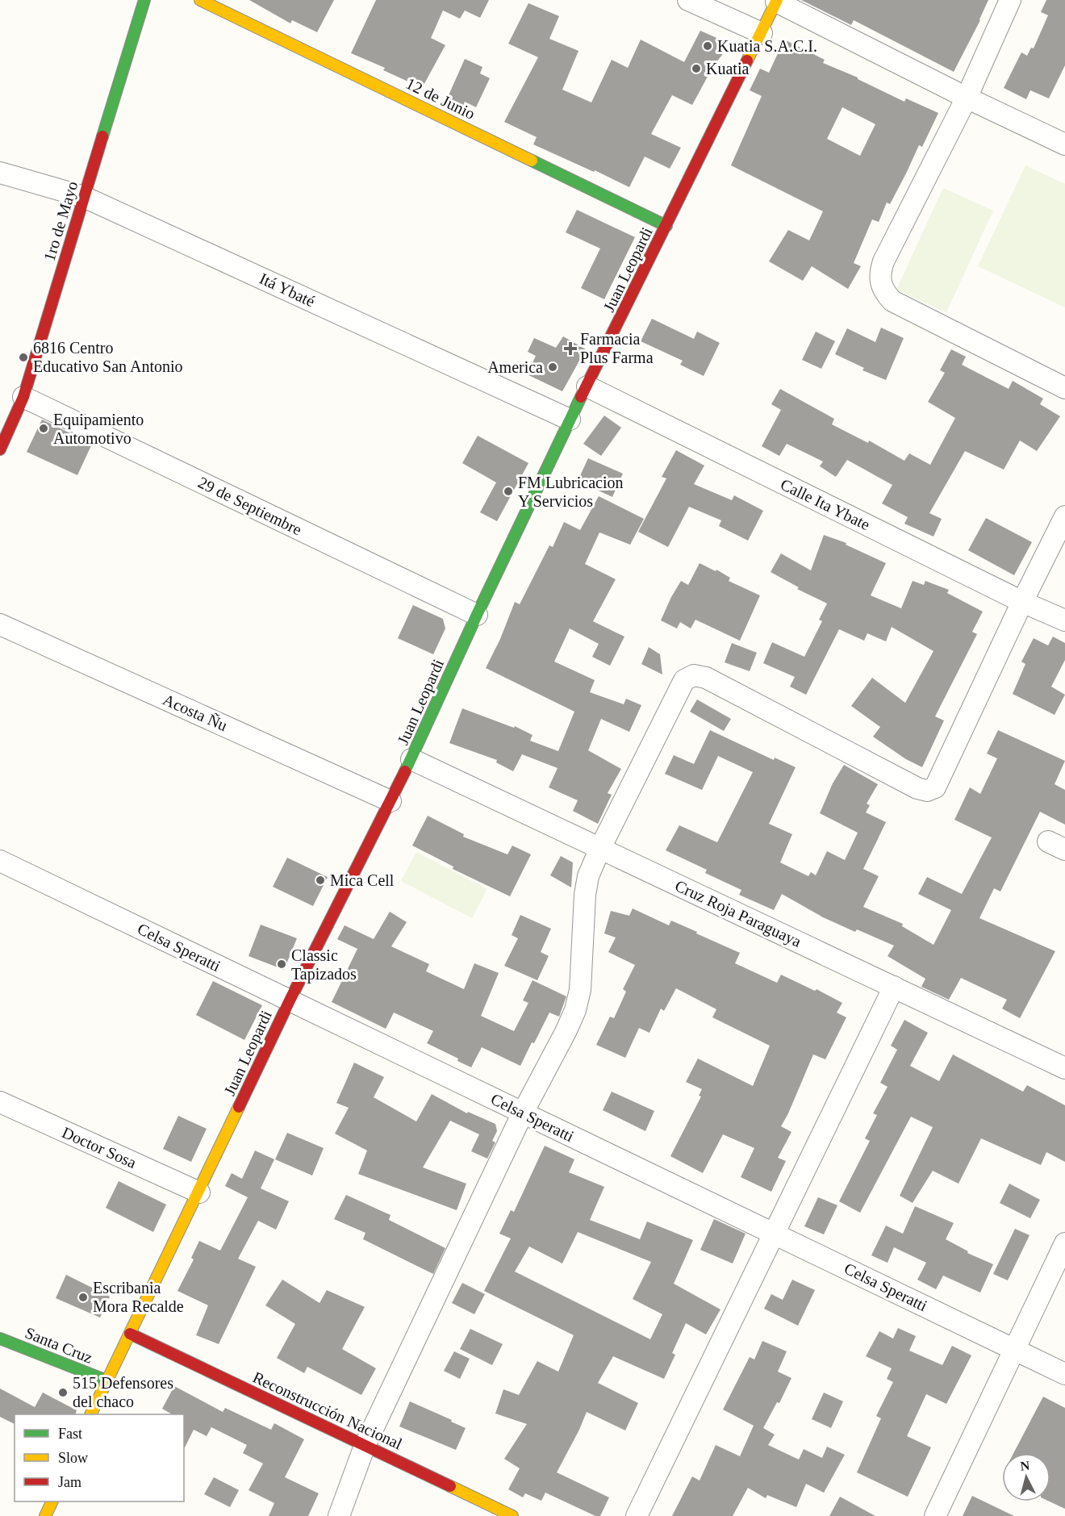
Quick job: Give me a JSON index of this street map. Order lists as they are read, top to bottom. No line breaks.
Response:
{"streets":{"main road":["12 de Junio","1ro de Mayo","Juan Leopardi","Santa Cruz","Reconstrucción Nacional"],"street":["Itá Ybaté","Calle Ita Ybate","29 de Septiembre","Acosta Ñu","Cruz Roja Paraguaya","Celsa Speratti","Doctor Sosa"]},"crossings":[["12 de Junio","Juan Leopardi"],["1ro de Mayo","Itá Ybaté"],["1ro de Mayo","29 de Septiembre"],["Juan Leopardi","Itá Ybaté"],["Juan Leopardi","Calle Ita Ybate"],["Juan Leopardi","29 de Septiembre"],["Juan Leopardi","Acosta Ñu"],["Juan Leopardi","Cruz Roja Paraguaya"],["Juan Leopardi","Celsa Speratti"],["Juan Leopardi","Doctor Sosa"],["Juan Leopardi","Santa Cruz"],["Juan Leopardi","Reconstrucción Nacional"]],"places":{"other":["Kuatia S.A.C.I.","Kuatia","6816 Centro Educativo San Antonio","America","Equipamiento Automotivo","FM Lubricacion Y Servicios","Mica Cell","Classic Tapizados","Escribania Mora Recalde","515 Defensores del chaco"],"health":["Farmacia Plus Farma"]},"legend":["Fast","Slow","Jam"],"north":"top"}
